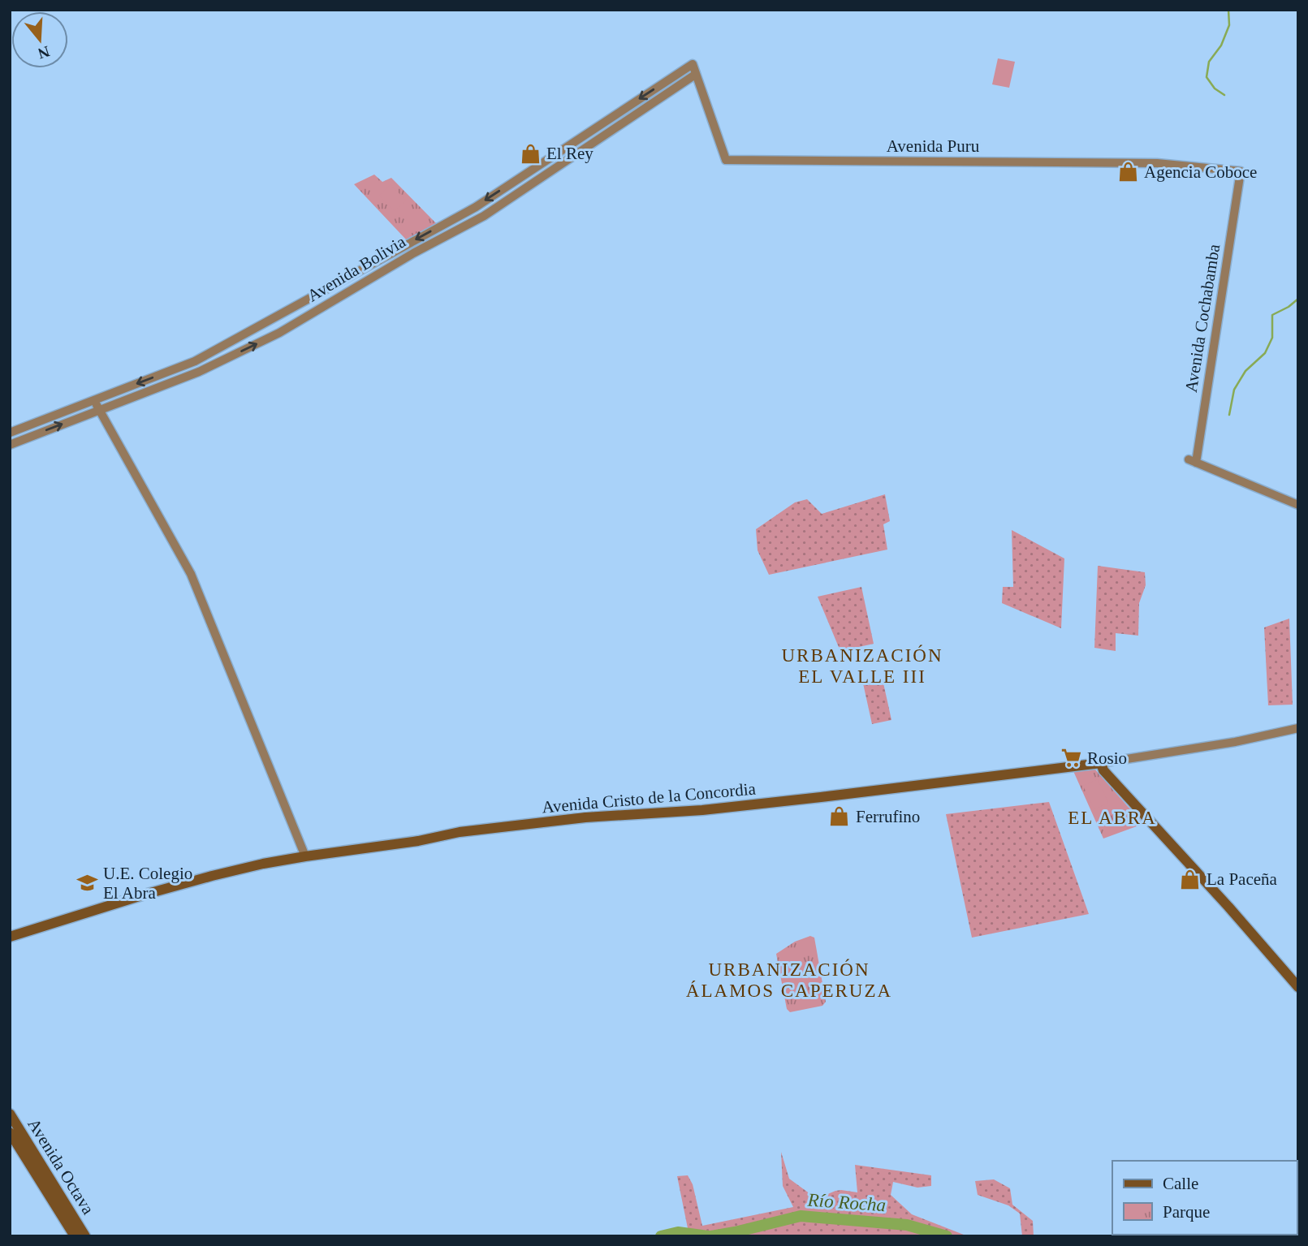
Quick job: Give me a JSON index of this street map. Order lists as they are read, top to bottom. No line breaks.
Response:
{"streets":{"main road":["Avenida Cristo de la Concordia","Avenida Octava"],"street":["Avenida Puru","Avenida Bolivia","Avenida Cochabamba"]},"crossings":[["Avenida Puru","Avenida Bolivia"],["Avenida Puru","Avenida Cochabamba"]],"districts":["URBANIZACIÓN EL VALLE III","EL ABRA","URBANIZACIÓN ÁLAMOS CAPERUZA"],"water":["Río Rocha"],"places":{"shop":["El Rey","Agencia Coboce","Ferrufino","La Paceña"],"supermarket":["Rosio"],"school or university":["U.E. Colegio El Abra"]},"legend":["Calle","Parque"],"north":"bottom"}
